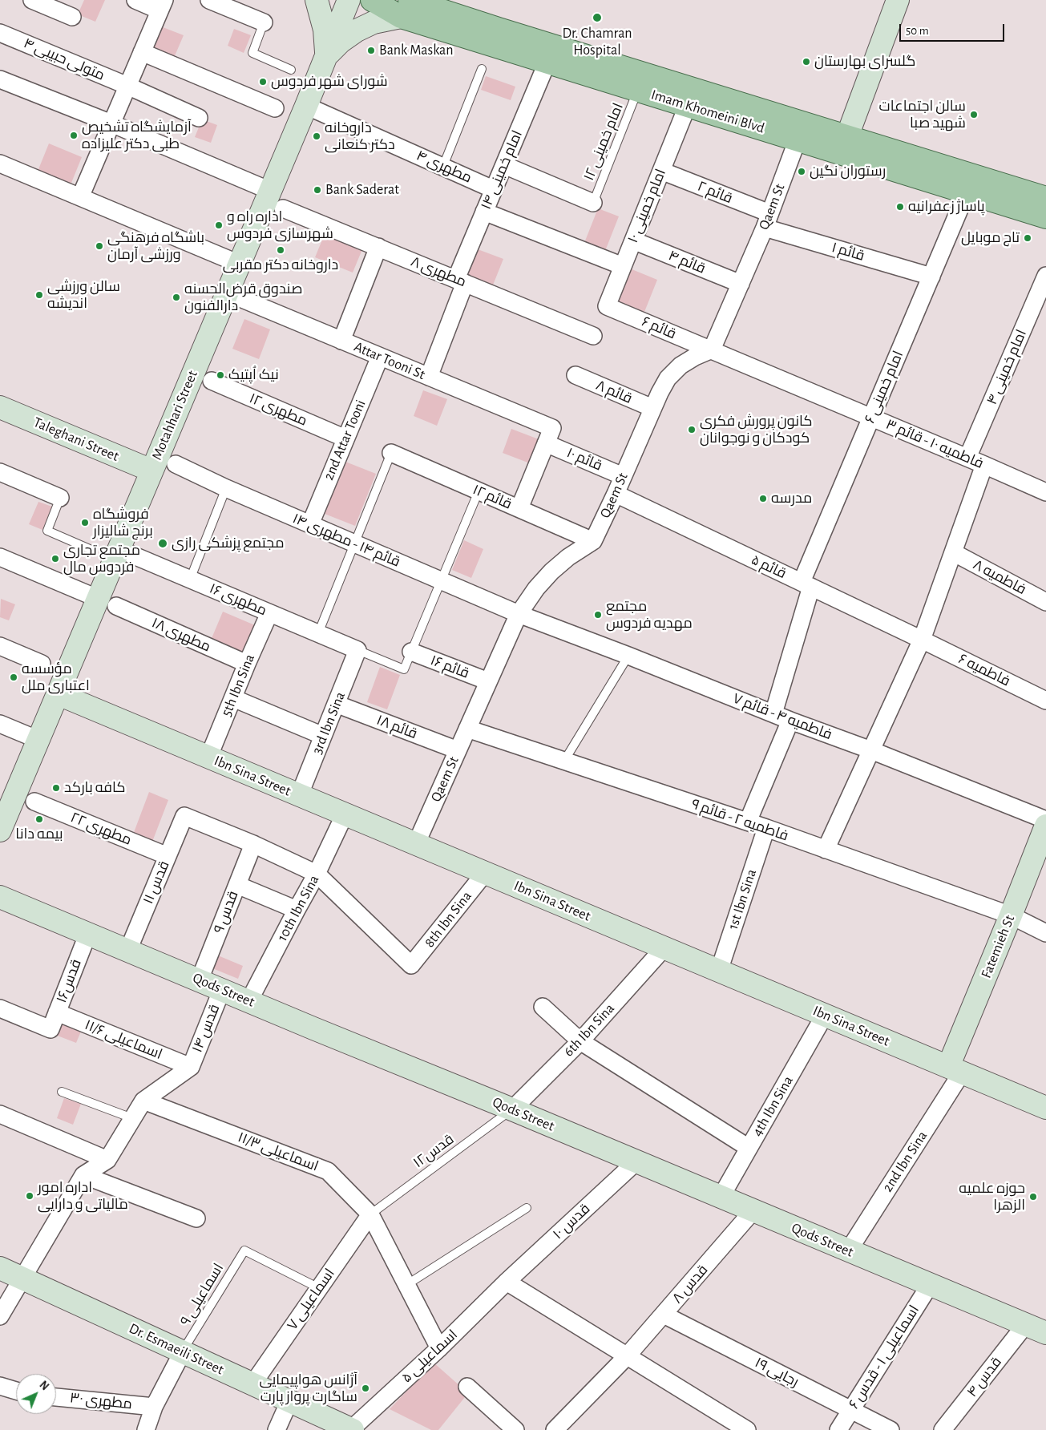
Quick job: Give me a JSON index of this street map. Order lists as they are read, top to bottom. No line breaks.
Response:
{"streets":{"main road":["Imam Khomeini Blvd"],"street":["متولی حبیبی ۴","مطهری ۴","امام خمینی ۱۴","قائم ۲","امام خمینی ۱۰","Qaem St","قائم ۱","قائم ۴","مطهری ۸","قائم ۶","Attar Tooni St","امام خمینی ۴","امام خمینی ۶","قائم ۸","مطهری ۱۲","Motahhari Street","Taleghani Street","2nd Attar Tooni","فاطمیه ۱۰ - قائم ۳","قائم ۱۰","قائم ۱۲","قائم ۱۴ - مطهری ۱۴","قائم ۵","فاطمیه ۸","مطهری ۱۶","مطهری ۱۸","قائم ۱۶","فاطمیه ۶","5th Ibn Sina","فاطمیه ۴ - قائم ۷","3rd Ibn Sina","قائم ۱۸","Ibn Sina Street","فاطمیه ۲ - قائم ۹","مطهری ۲۲","قدس ۱۱","1st Ibn Sina","10th Ibn Sina","قدس ۹","8th Ibn Sina","Fatemieh St","قدس۱۶","Qods Street","قدس ۱۴","6th Ibn Sina","اسماعیلی ۱۱/۶","4th Ibn Sina","اسماعیلی ۱۱/۳","2nd Ibn Sina","قدس ۱۰","قدس ۸","اسماعیلی ۷","Dr. Esmaeili Street","اسماعیلی ۵","اسماعیلی ۱ - قدس ۶","رجایی ۱۹","قدس ۴","مطهری ۳۰"],"lane":["امام خمینی ۱۲","قدس۱۲","اسماعیلی ۹"]},"crossings":[["Imam Khomeini Blvd","امام خمینی ۱۲"],["Imam Khomeini Blvd","امام خمینی ۱۴"],["Imam Khomeini Blvd","امام خمینی ۱۰"],["Imam Khomeini Blvd","Qaem St"],["Imam Khomeini Blvd","امام خمینی ۶"],["مطهری ۴","امام خمینی ۱۴"],["مطهری ۴","Motahhari Street"],["امام خمینی ۱۴","مطهری ۸"],["امام خمینی ۱۴","Attar Tooni St"],["قائم ۲","امام خمینی ۱۰"],["قائم ۲","Qaem St"],["قائم ۲","قائم ۱"],["امام خمینی ۱۰","قائم ۴"],["امام خمینی ۱۰","قائم ۶"],["Qaem St","قائم ۱"],["Qaem St","قائم ۴"],["Qaem St","قائم ۶"],["Qaem St","قائم ۸"],["Qaem St","فاطمیه ۱۰ - قائم ۳"],["Qaem St","قائم ۱۰"],["Qaem St","قائم ۱۲"],["Qaem St","قائم ۱۴ - مطهری ۱۴"],["Qaem St","قائم ۵"],["Qaem St","قائم ۱۶"],["Qaem St","فاطمیه ۴ - قائم ۷"],["Qaem St","قائم ۱۸"],["Qaem St","Ibn Sina Street"],["Qaem St","فاطمیه ۲ - قائم ۹"],["قائم ۱","امام خمینی ۶"],["قائم ۶","فاطمیه ۱۰ - قائم ۳"],["Attar Tooni St","Motahhari Street"],["Attar Tooni St","2nd Attar Tooni"],["Attar Tooni St","قائم ۱۰"],["امام خمینی ۴","فاطمیه ۱۰ - قائم ۳"],["امام خمینی ۶","فاطمیه ۱۰ - قائم ۳"],["امام خمینی ۶","قائم ۵"],["امام خمینی ۶","فاطمیه ۴ - قائم ۷"],["مطهری ۱۲","2nd Attar Tooni"],["Motahhari Street","Taleghani Street"],["Motahhari Street","مطهری ۱۶"],["Motahhari Street","مطهری ۱۸"],["Motahhari Street","Ibn Sina Street"],["2nd Attar Tooni","قائم ۱۴ - مطهری ۱۴"],["قائم ۱۴ - مطهری ۱۴","فاطمیه ۴ - قائم ۷"],["قائم ۵","فاطمیه ۶"],["مطهری ۱۶","5th Ibn Sina"],["مطهری ۱۶","3rd Ibn Sina"],["مطهری ۱۸","5th Ibn Sina"],["5th Ibn Sina","Ibn Sina Street"],["3rd Ibn Sina","قائم ۱۸"],["3rd Ibn Sina","Ibn Sina Street"],["Ibn Sina Street","1st Ibn Sina"],["Ibn Sina Street","10th Ibn Sina"],["Ibn Sina Street","8th Ibn Sina"],["Ibn Sina Street","Fatemieh St"],["Ibn Sina Street","6th Ibn Sina"],["Ibn Sina Street","4th Ibn Sina"],["Ibn Sina Street","2nd Ibn Sina"],["فاطمیه ۲ - قائم ۹","1st Ibn Sina"],["فاطمیه ۲ - قائم ۹","Fatemieh St"],["مطهری ۲۲","قدس ۱۱"],["قدس ۱۱","قدس ۹"],["قدس ۱۱","Qods Street"],["10th Ibn Sina","8th Ibn Sina"],["10th Ibn Sina","Qods Street"],["قدس ۹","Qods Street"],["Fatemieh St","2nd Ibn Sina"],["قدس۱۶","Qods Street"],["قدس۱۶","اسماعیلی ۱۱/۶"],["Qods Street","قدس ۱۴"],["Qods Street","6th Ibn Sina"],["Qods Street","4th Ibn Sina"],["Qods Street","قدس۱۲"],["Qods Street","2nd Ibn Sina"],["Qods Street","قدس ۱۰"],["Qods Street","قدس ۸"],["Qods Street","اسماعیلی ۱ - قدس ۶"],["Qods Street","قدس ۴"],["قدس ۱۴","اسماعیلی ۱۱/۶"],["6th Ibn Sina","قدس۱۲"],["قدس۱۲","اسماعیلی ۱۱/۳"],["قدس۱۲","اسماعیلی ۷"],["اسماعیلی ۱۱/۳","اسماعیلی ۷"],["اسماعیلی ۱۱/۳","اسماعیلی ۵"],["قدس ۱۰","اسماعیلی ۵"],["قدس ۸","رجایی ۱۹"],["اسماعیلی ۹","اسماعیلی ۷"],["اسماعیلی ۹","Dr. Esmaeili Street"],["اسماعیلی ۷","Dr. Esmaeili Street"],["Dr. Esmaeili Street","اسماعیلی ۵"],["اسماعیلی ۱ - قدس ۶","رجایی ۱۹"]],"places":["Dr. Chamran Hospital","Bank Maskan","گلسرای بهارستان","شورای شهر فردوس","سالن اجتماعات شهید صبا","آزمایشگاه تشخیص طبی دکتر علیزاده","داروخانه دکتر کنعانی","رستوران نگین","Bank Saderat","پاساژ زعفرانیه","اداره راه و شهرسازی فردوس","تاج موبایل","باشگاه فرهنگی ورزشی آرمان","داروخانه دکتر مقربی","سالن ورزشی اندیشه","صندوق قرض‌الحسنه دارالفنون","نیک اُپتیک","کانون پرورش فکری کودکان و نوجوانان","مدرسه","فروشگاه برنج شالیزار","مجتمع پزشکی رازی","مجتمع تجاری فردوس مال","مجتمع مهدیه فردوس","مؤسسه اعتباری ملل","کافه بارکد","بیمه دانا","اداره امور مالیاتی و دارایی","حوزه علمیه الزهرا","آژانس هواپیمایی ساگارت پرواز پارت"],"scale_bar":"50 m","north":"top right"}
